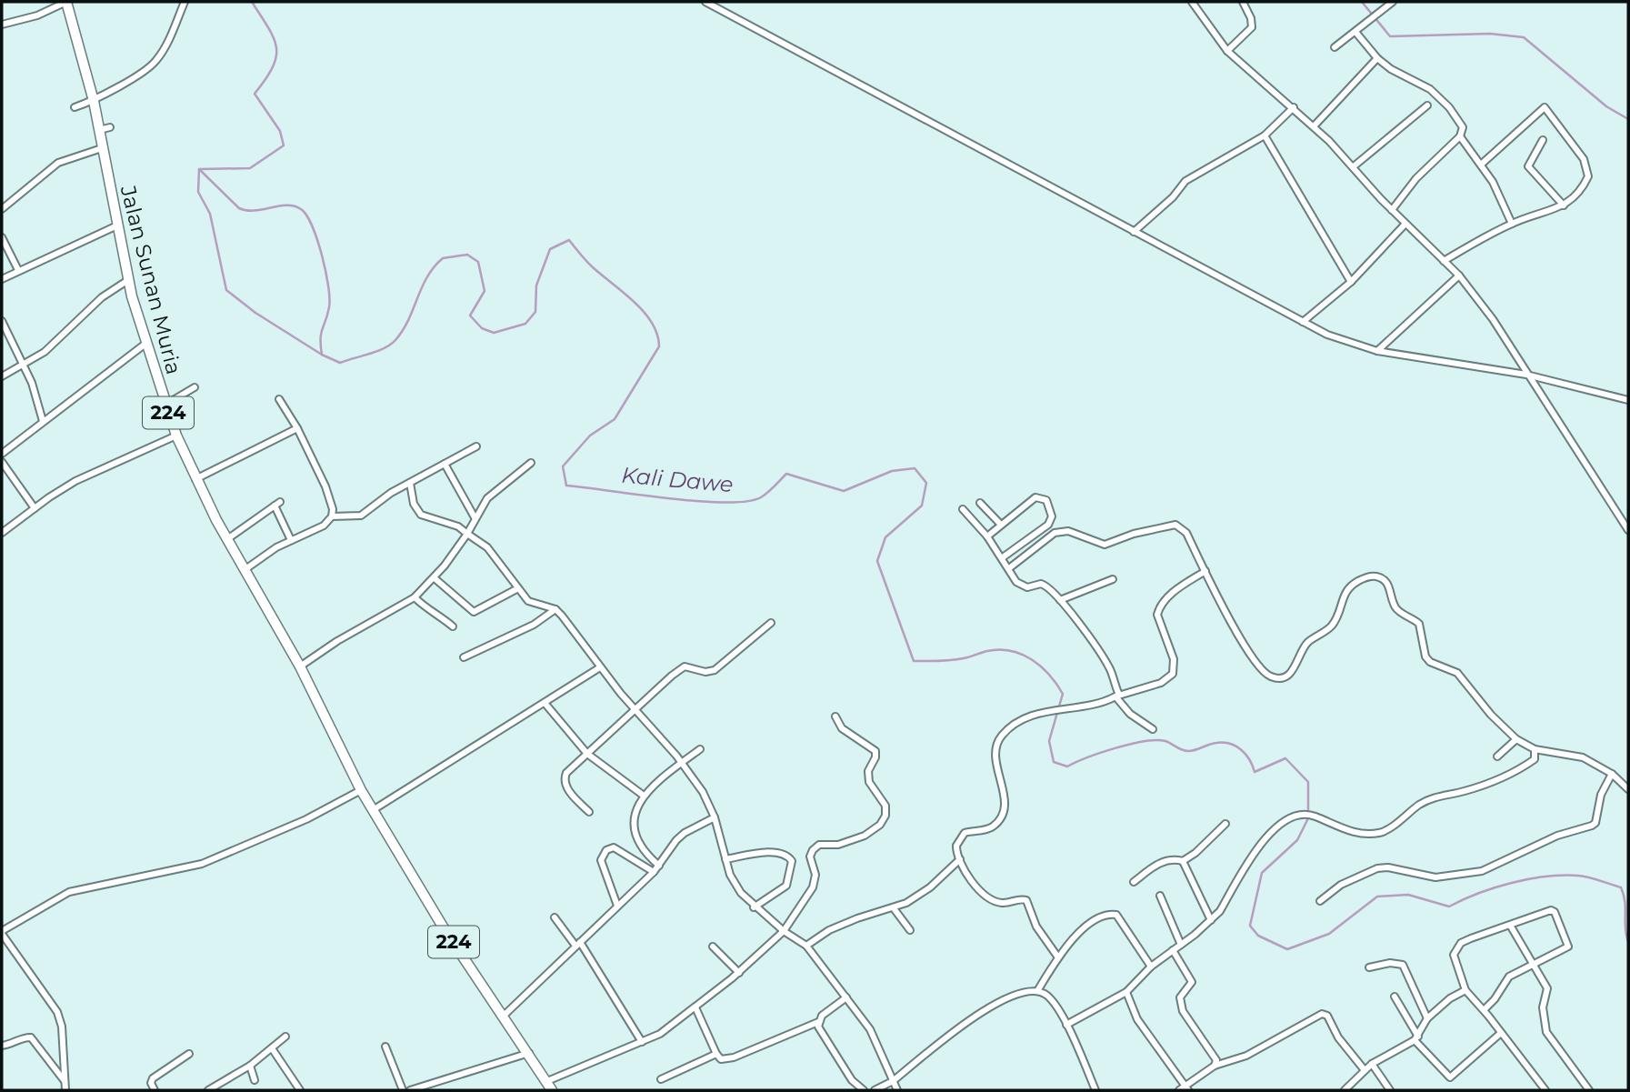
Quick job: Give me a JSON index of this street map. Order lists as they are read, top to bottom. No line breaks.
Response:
{"streets":{"main road":["Jalan Sunan Muria","224"]},"crossings":[["Jalan Sunan Muria","224"]],"water":["Kali Dawe"]}
